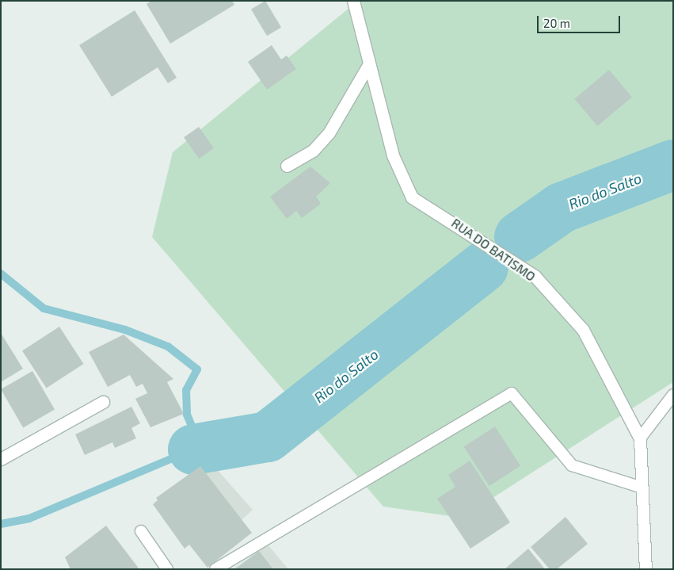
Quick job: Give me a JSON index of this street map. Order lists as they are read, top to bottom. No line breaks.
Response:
{"streets":{"street":["RUA DO BATISMO"]},"water":["Rio do Salto"],"scale_bar":"20 m"}
